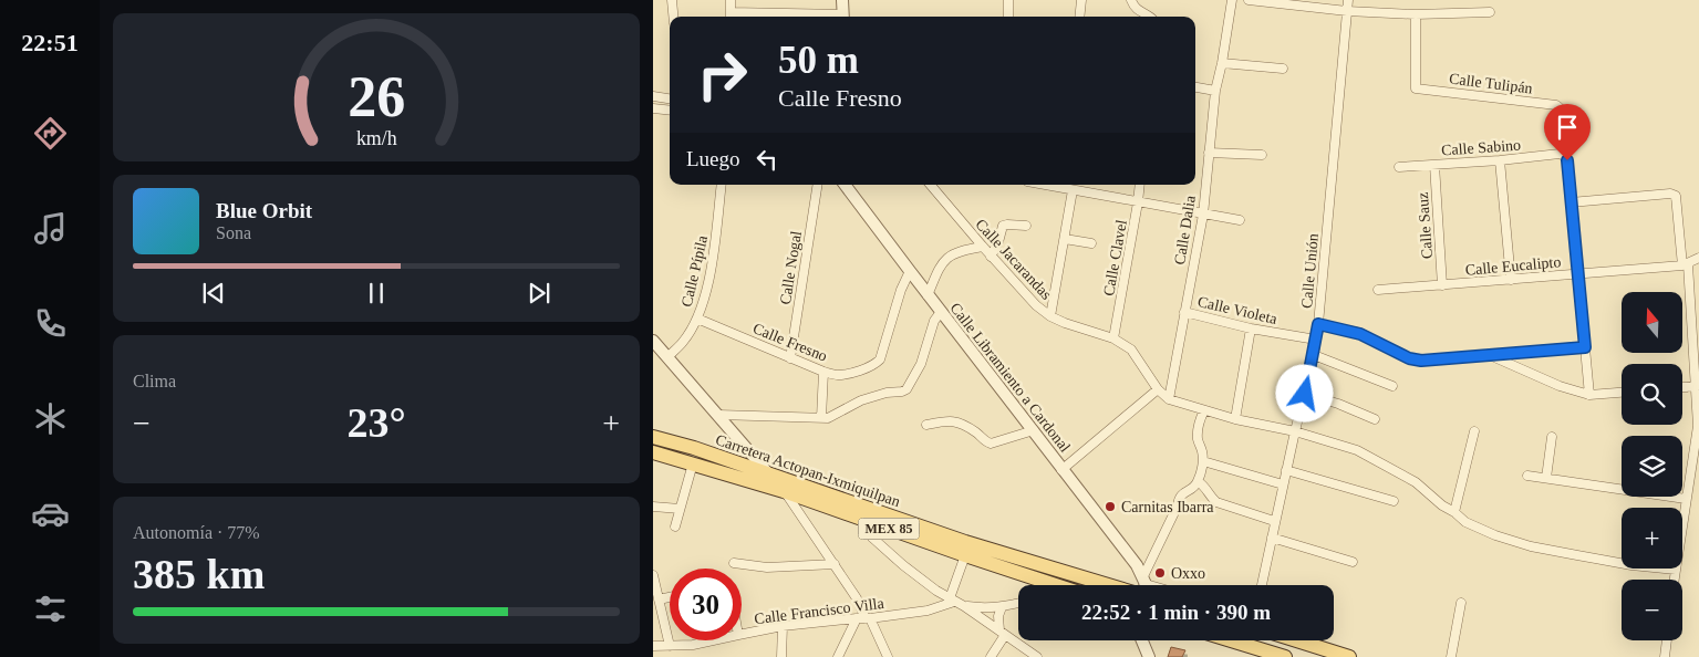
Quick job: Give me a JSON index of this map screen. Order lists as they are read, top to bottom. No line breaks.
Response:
{"streets":{"main road":["Carretera Actopan-Ixmiquilpan","MEX 85"],"street":["Calle Tulipán","Calle Sabino","Calle Sauz","Calle Dalia","Calle Clavel","Calle Jacarandas","Calle Eucalipto","Calle Nogal","Calle Pípila","Calle Unión","Calle Violeta","Calle Fresno","Calle Libramiento a Cardonal","Calle Francisco Villa"]},"crossings":[["Calle Sabino","Calle Sauz"],["Calle Sauz","Calle Eucalipto"],["Calle Dalia","Calle Jacarandas"],["Calle Dalia","Calle Violeta"],["Calle Clavel","Calle Jacarandas"],["Calle Jacarandas","Calle Unión"],["Calle Nogal","Calle Fresno"],["Calle Pípila","Calle Fresno"],["Calle Unión","Calle Violeta"],["Calle Fresno","Calle Libramiento a Cardonal"]],"places":["Carnitas Ibarra","Oxxo"],"north":"top","page":{"tabs":"22:51","turn":["50 m","Calle Fresno"],"then":"Luego","song":["Blue Orbit","Sona"],"map_buttons":["+","−"],"tile":["Clima",["Autonomía · 77%","385 km"]],"heat":["−","23°","+"],"limit":"30","trip":"22:52 · 1 min · 390 m","gauge":["26","km/h"]}}
